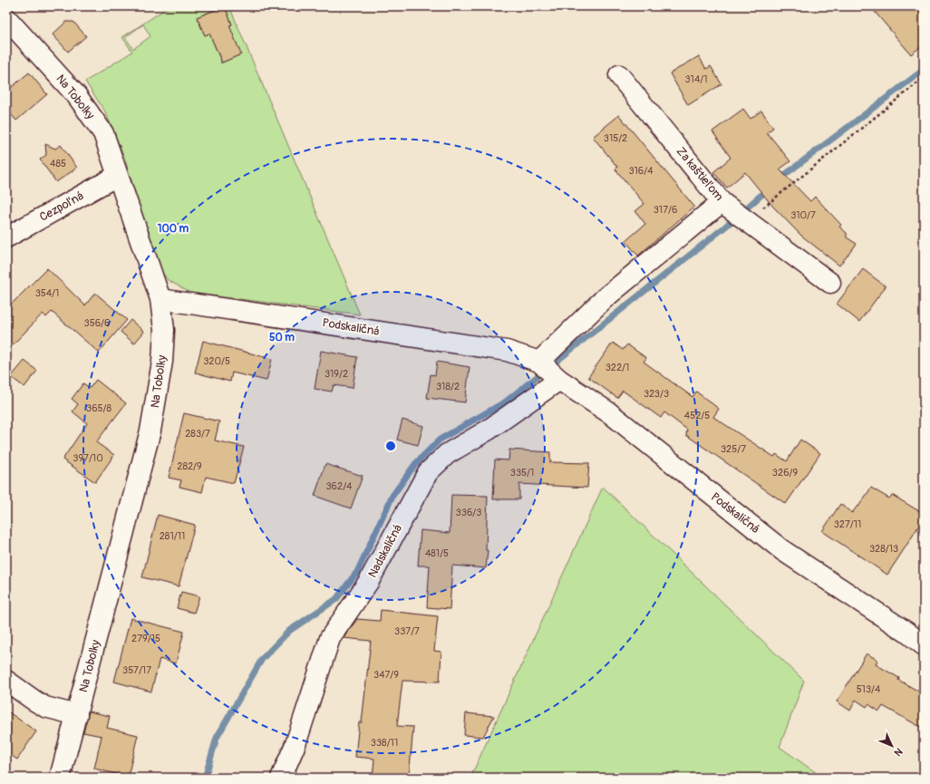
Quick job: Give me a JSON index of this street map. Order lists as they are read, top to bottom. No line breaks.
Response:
{"streets":{"street":["Na Tobolky","Za kaštieľom","Cezpoľná","Podskaličná","Nadskaličná"]},"crossings":[["Na Tobolky","Cezpoľná"],["Na Tobolky","Podskaličná"],["Za kaštieľom","Nadskaličná"],["Podskaličná","Nadskaličná"]],"house_numbers":["314/1","315/2","485","316/4","317/6","310/7","354/1","356/6","320/5","322/1","319/2","318/2","323/3","365/8","452/5","283/7","325/7","397/10","282/9","335/1","326/9","362/4","336/3","327/11","281/11","328/13","481/5","337/7","279/15","357/17","347/9","513/4","338/11"],"north":"bottom right","rings":["100 m","50 m"]}
